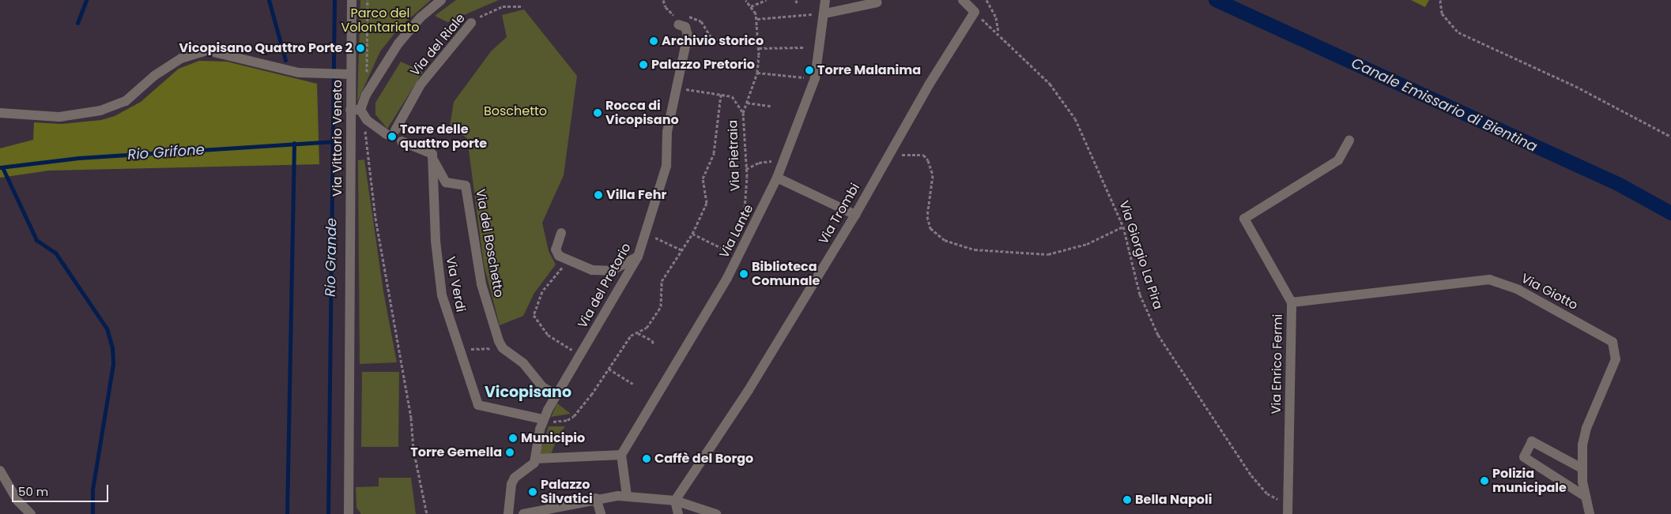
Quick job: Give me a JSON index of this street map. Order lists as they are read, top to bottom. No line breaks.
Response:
{"streets":{"street":["Via del Riale","Via Vittorio Veneto","Via Trombi","Via Lante","Via del Boschetto","Via Verdi","Via del Pretorio","Via Giotto","Via Enrico Fermi"],"path":["Via Pietraia","Via Giorgio La Pira"]},"crossings":[["Via Trombi","Via Giorgio La Pira"],["Via del Boschetto","Via Verdi"],["Via del Boschetto","Via del Pretorio"],["Via Giorgio La Pira","Via Enrico Fermi"],["Via Verdi","Via del Pretorio"],["Via Giotto","Via Enrico Fermi"]],"districts":["Vicopisano"],"water":["Canale Emissario di Bientina","Rio Grifone","Rio Grande"],"parks":["Parco del Volontariato","Boschetto"],"places":["Archivio storico","Vicopisano Quattro Porte 2","Palazzo Pretorio","Torre Malanima","Rocca di Vicopisano","Torre delle quattro porte","Villa Fehr","Biblioteca Comunale","Municipio","Torre Gemella","Caffè del Borgo","Polizia municipale","Palazzo Silvatici","Bella Napoli"],"scale_bar":"50 m"}
